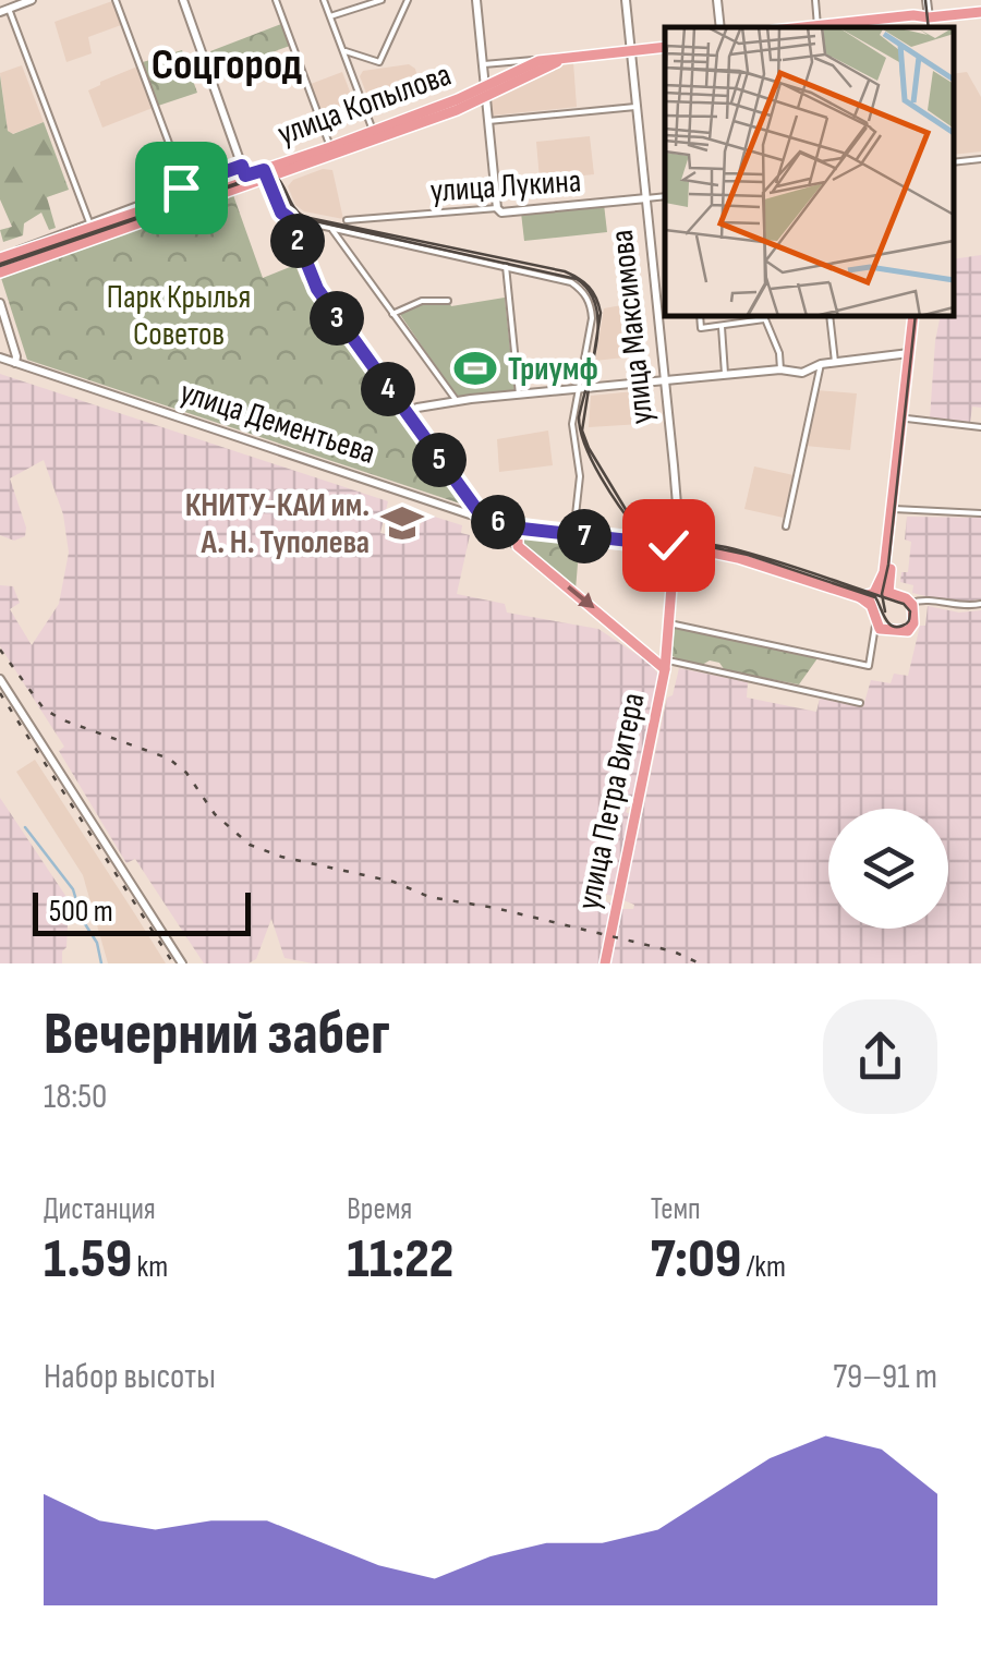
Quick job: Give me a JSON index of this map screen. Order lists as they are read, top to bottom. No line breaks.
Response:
{"streets":{"main road":["улица Копылова","улица Лукина","улица Максимова","улица Дементьева","улица Петра Витера"]},"crossings":[["улица Лукина","улица Максимова"],["улица Максимова","улица Дементьева"],["улица Максимова","улица Петра Витера"]],"districts":["Соцгород"],"parks":["Парк Крылья Советов"],"places":{"sports":["Триумф"],"school or university":["КНИТУ-КАИ им. А. Н. Туполева"]},"scale_bar":"500 m","page":{"pins":["2","3","4","5","6","7"],"scale":"500 m","heading":["Вечерний забег","18:50"],"stats":[["Дистанция","1.59 km"],["Время","11:22"],["Темп","7:09 /km"]],"chart":["Набор высоты","79–91 m"]}}
